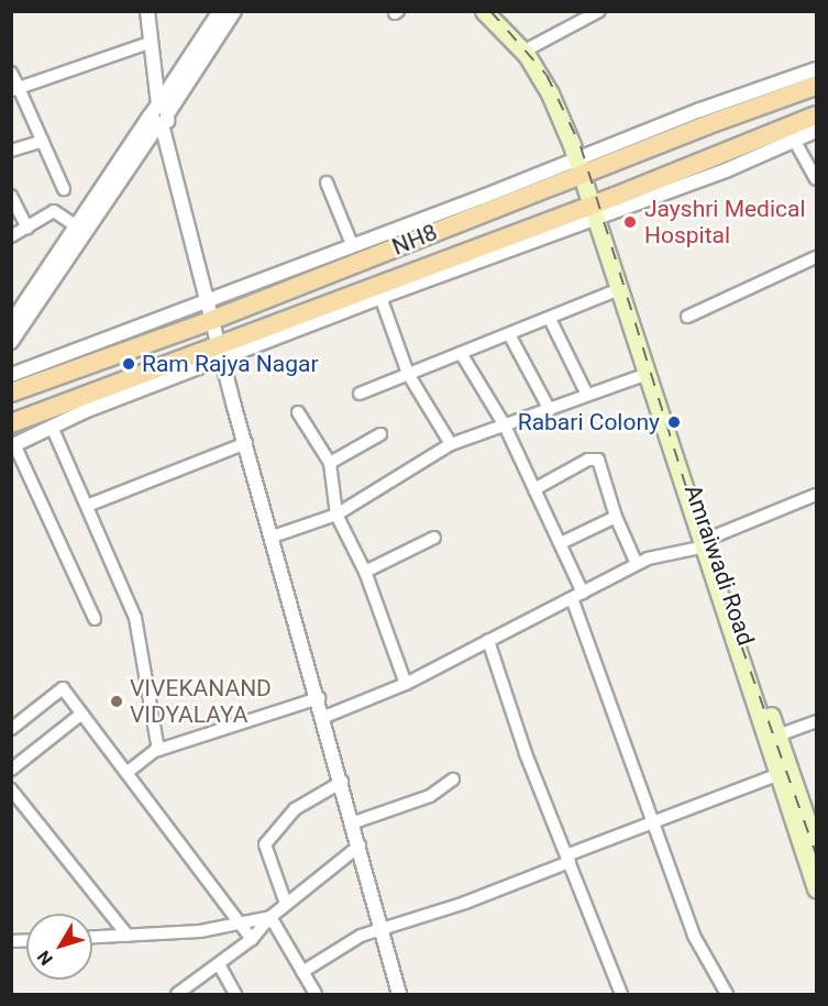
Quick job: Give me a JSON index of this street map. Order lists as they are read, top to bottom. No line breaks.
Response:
{"streets":{"main road":["NH8","Amraiwadi Road"]},"places":["Jayshri Medical Hospital","Ram Rajya Nagar","Rabari Colony","VIVEKANAND VIDYALAYA"],"north":"bottom left"}
